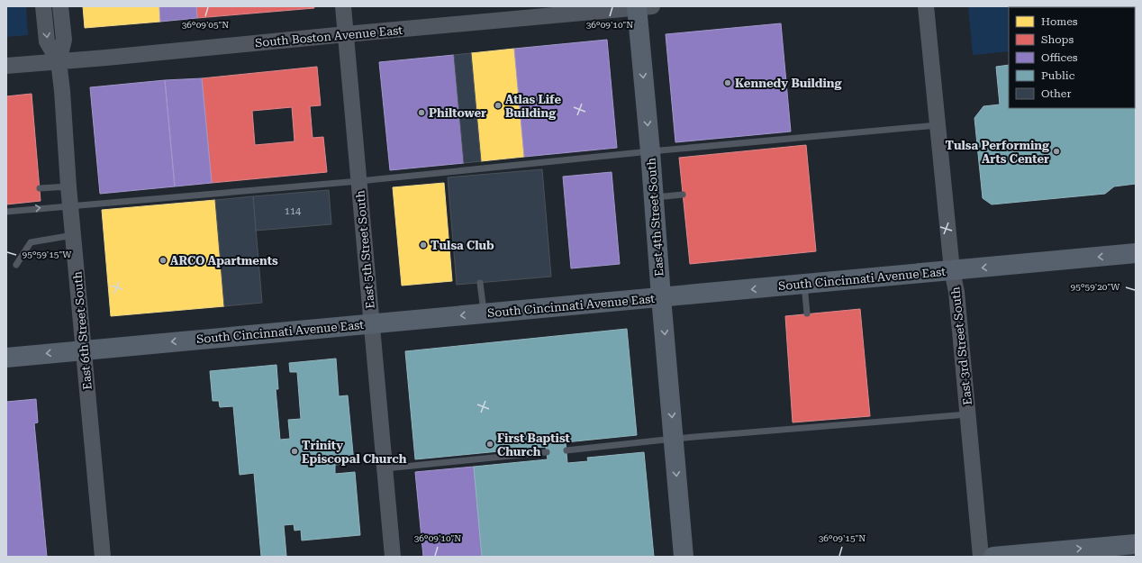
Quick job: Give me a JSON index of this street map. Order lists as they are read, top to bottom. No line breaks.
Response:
{"streets":{"main road":["East 4th Street South","South Cincinnati Avenue East"],"street":["South Boston Avenue East","East 5th Street South","East 6th Street South","East 3rd Street South"]},"crossings":[["South Boston Avenue East","East 4th Street South"],["South Boston Avenue East","East 5th Street South"],["South Boston Avenue East","East 6th Street South"],["East 4th Street South","South Cincinnati Avenue East"],["East 5th Street South","South Cincinnati Avenue East"],["South Cincinnati Avenue East","East 6th Street South"],["South Cincinnati Avenue East","East 3rd Street South"]],"one_way":["East 4th Street South","South Cincinnati Avenue East"],"places":["Kennedy Building","Atlas Life Building","Philtower","Tulsa Performing Arts Center","Tulsa Club","ARCO Apartments","First Baptist Church","Trinity Episcopal Church"],"house_numbers":["114"],"legend":["Homes","Shops","Offices","Public","Other"],"coordinates":["36°09'05\"N","36°09'10\"N","95°59'15\"W","95°59'20\"W","36°09'15\"N"]}
